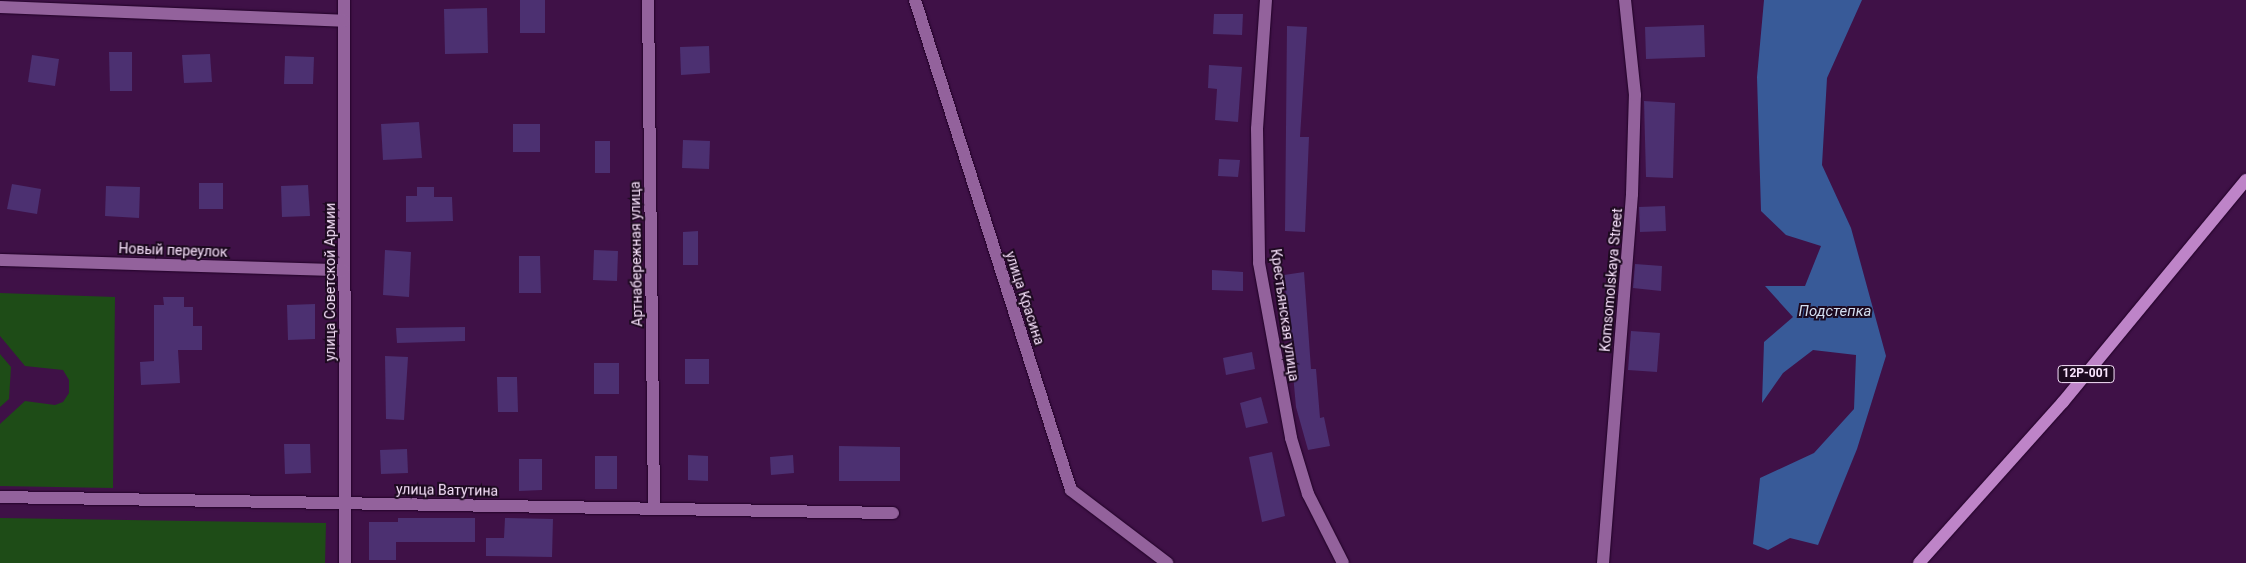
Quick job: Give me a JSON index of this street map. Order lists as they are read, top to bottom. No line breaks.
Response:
{"streets":{"main road":["12Р-001"],"street":["Новый переулок","Артнабережная улица","Komsomolskaya Street","улица Советской Армии","улица Красина","Крестьянская улица","улица Ватутина"]},"crossings":[["Новый переулок","улица Советской Армии"],["Артнабережная улица","улица Ватутина"],["улица Советской Армии","улица Ватутина"]],"water":["Подстепка"]}
